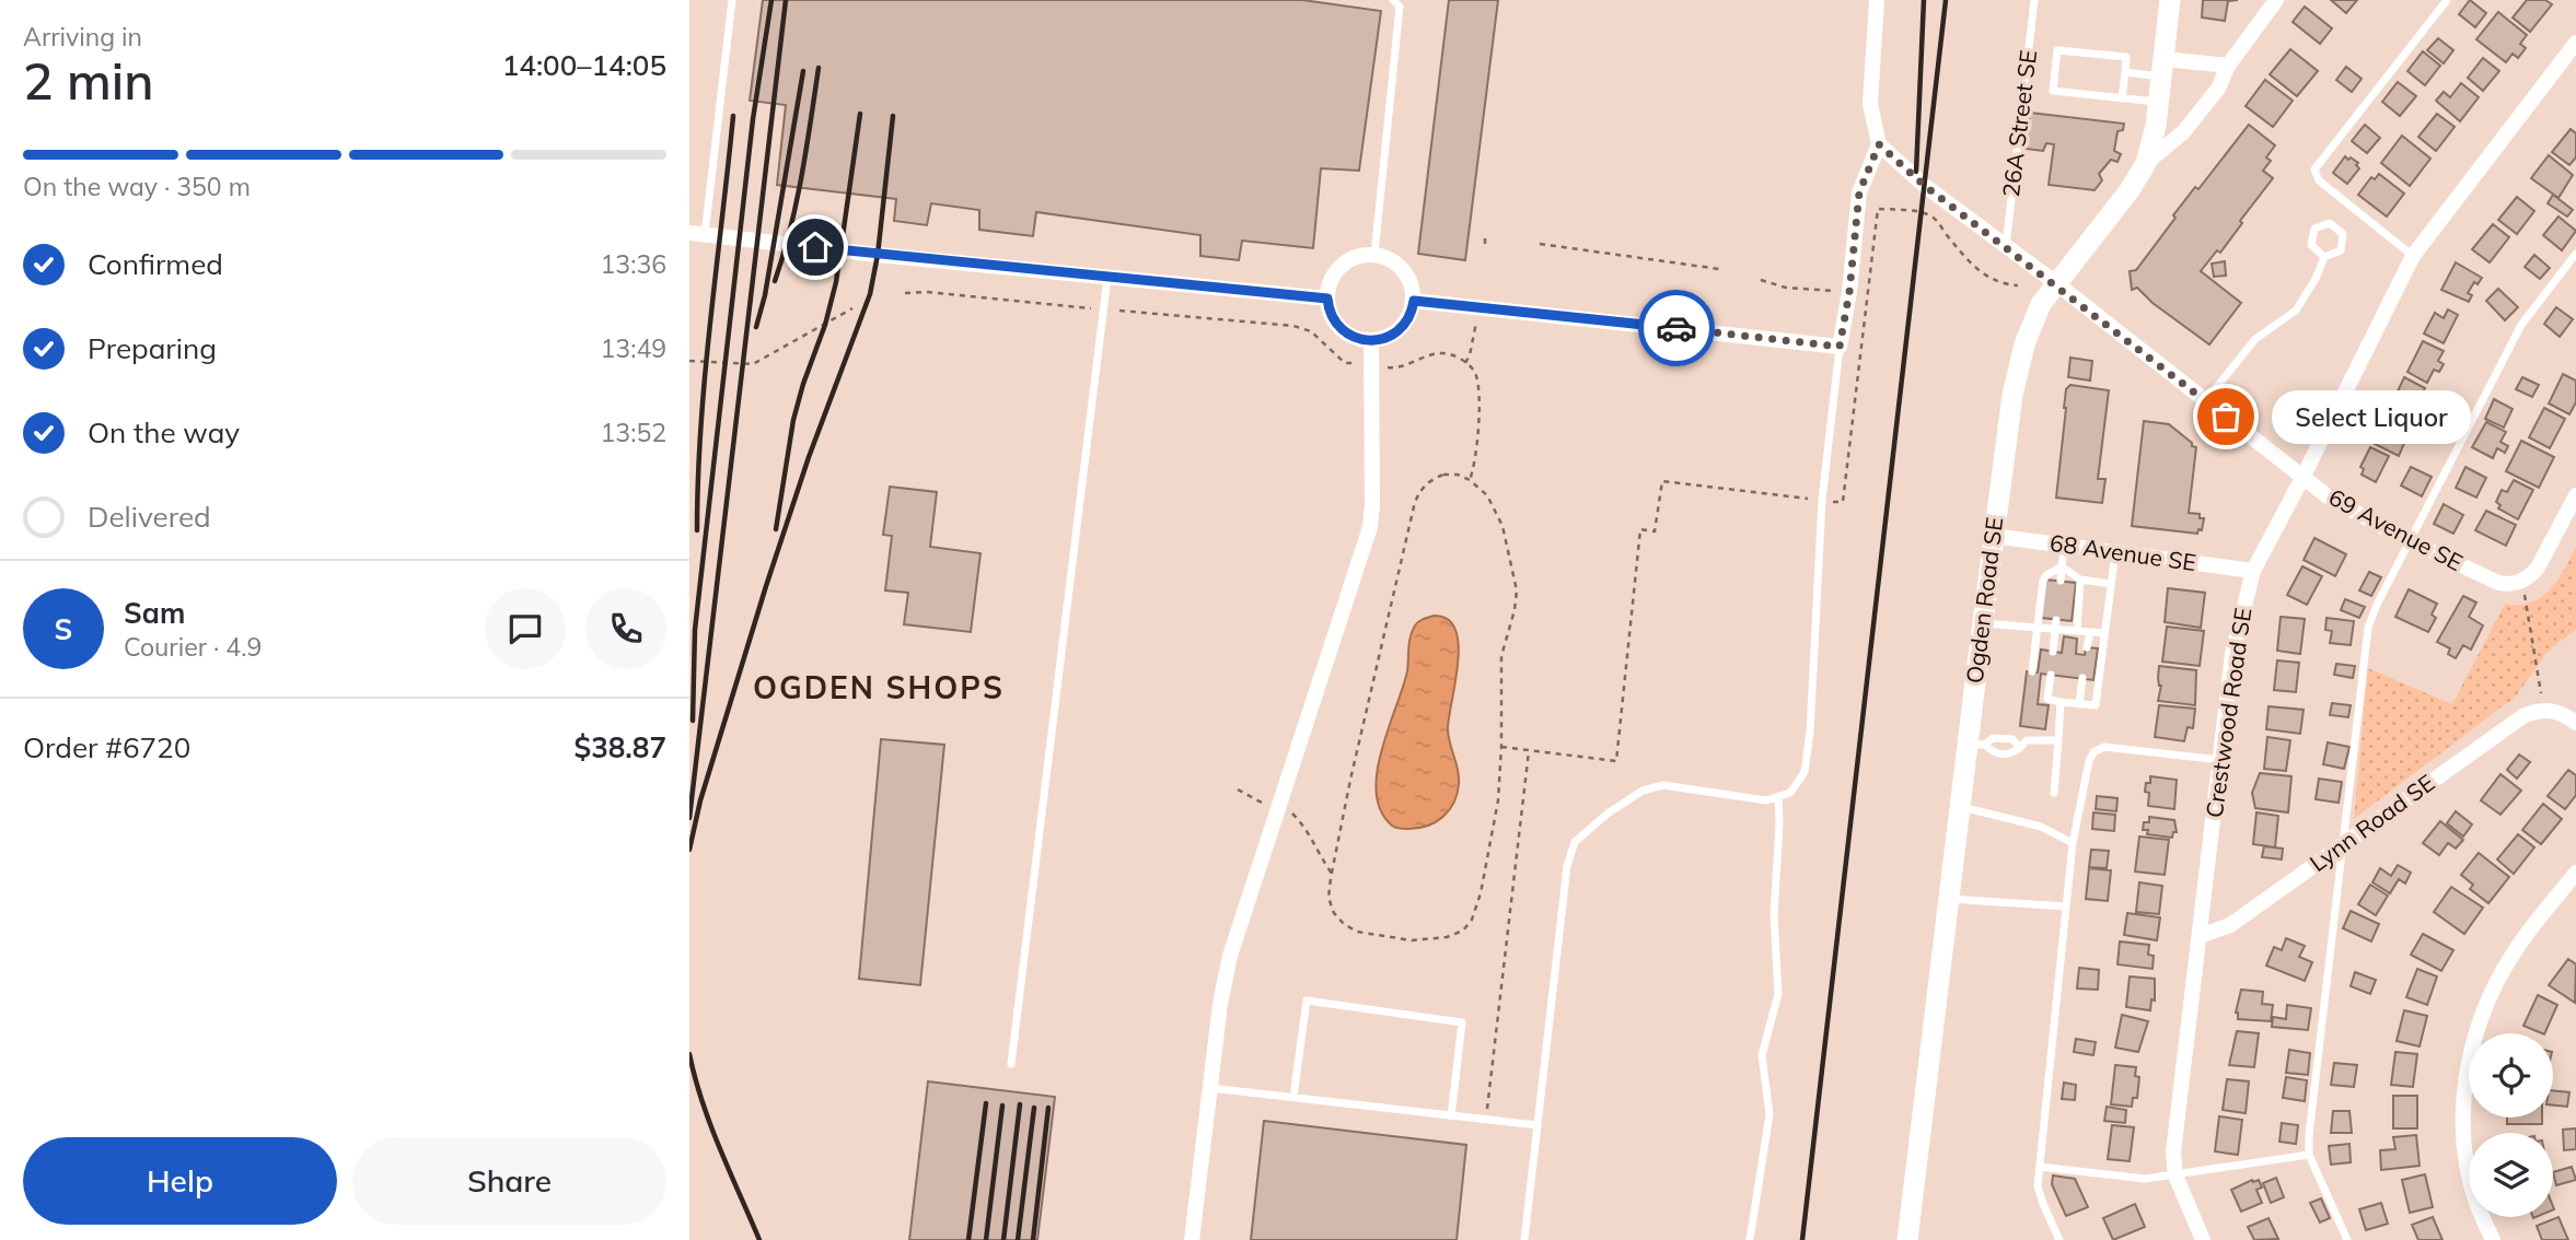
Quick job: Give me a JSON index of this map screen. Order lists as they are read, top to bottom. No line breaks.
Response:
{"streets":{"street":["69 Avenue SE","68 Avenue SE","Ogden Road SE","Crestwood Road SE","Lynn Road SE"],"lane":["26A Street SE"]},"crossings":[["26A Street SE","69 Avenue SE"],["69 Avenue SE","Ogden Road SE"],["69 Avenue SE","Crestwood Road SE"],["68 Avenue SE","Ogden Road SE"],["68 Avenue SE","Crestwood Road SE"],["Crestwood Road SE","Lynn Road SE"]],"districts":["OGDEN SHOPS"],"places":["Select Liquor"],"page":{"heading":["2 min","Arriving in","14:00–14:05"],"panel":["Sam","Courier · 4.9","Order #6720","$38.87"],"bar":"On the way · 350 m","list":[["Confirmed","13:36"],["Preparing","13:49"],["On the way","13:52"],"Delivered"],"bubble":"Select Liquor","round":"S","buttons":["Help","Share"]}}
